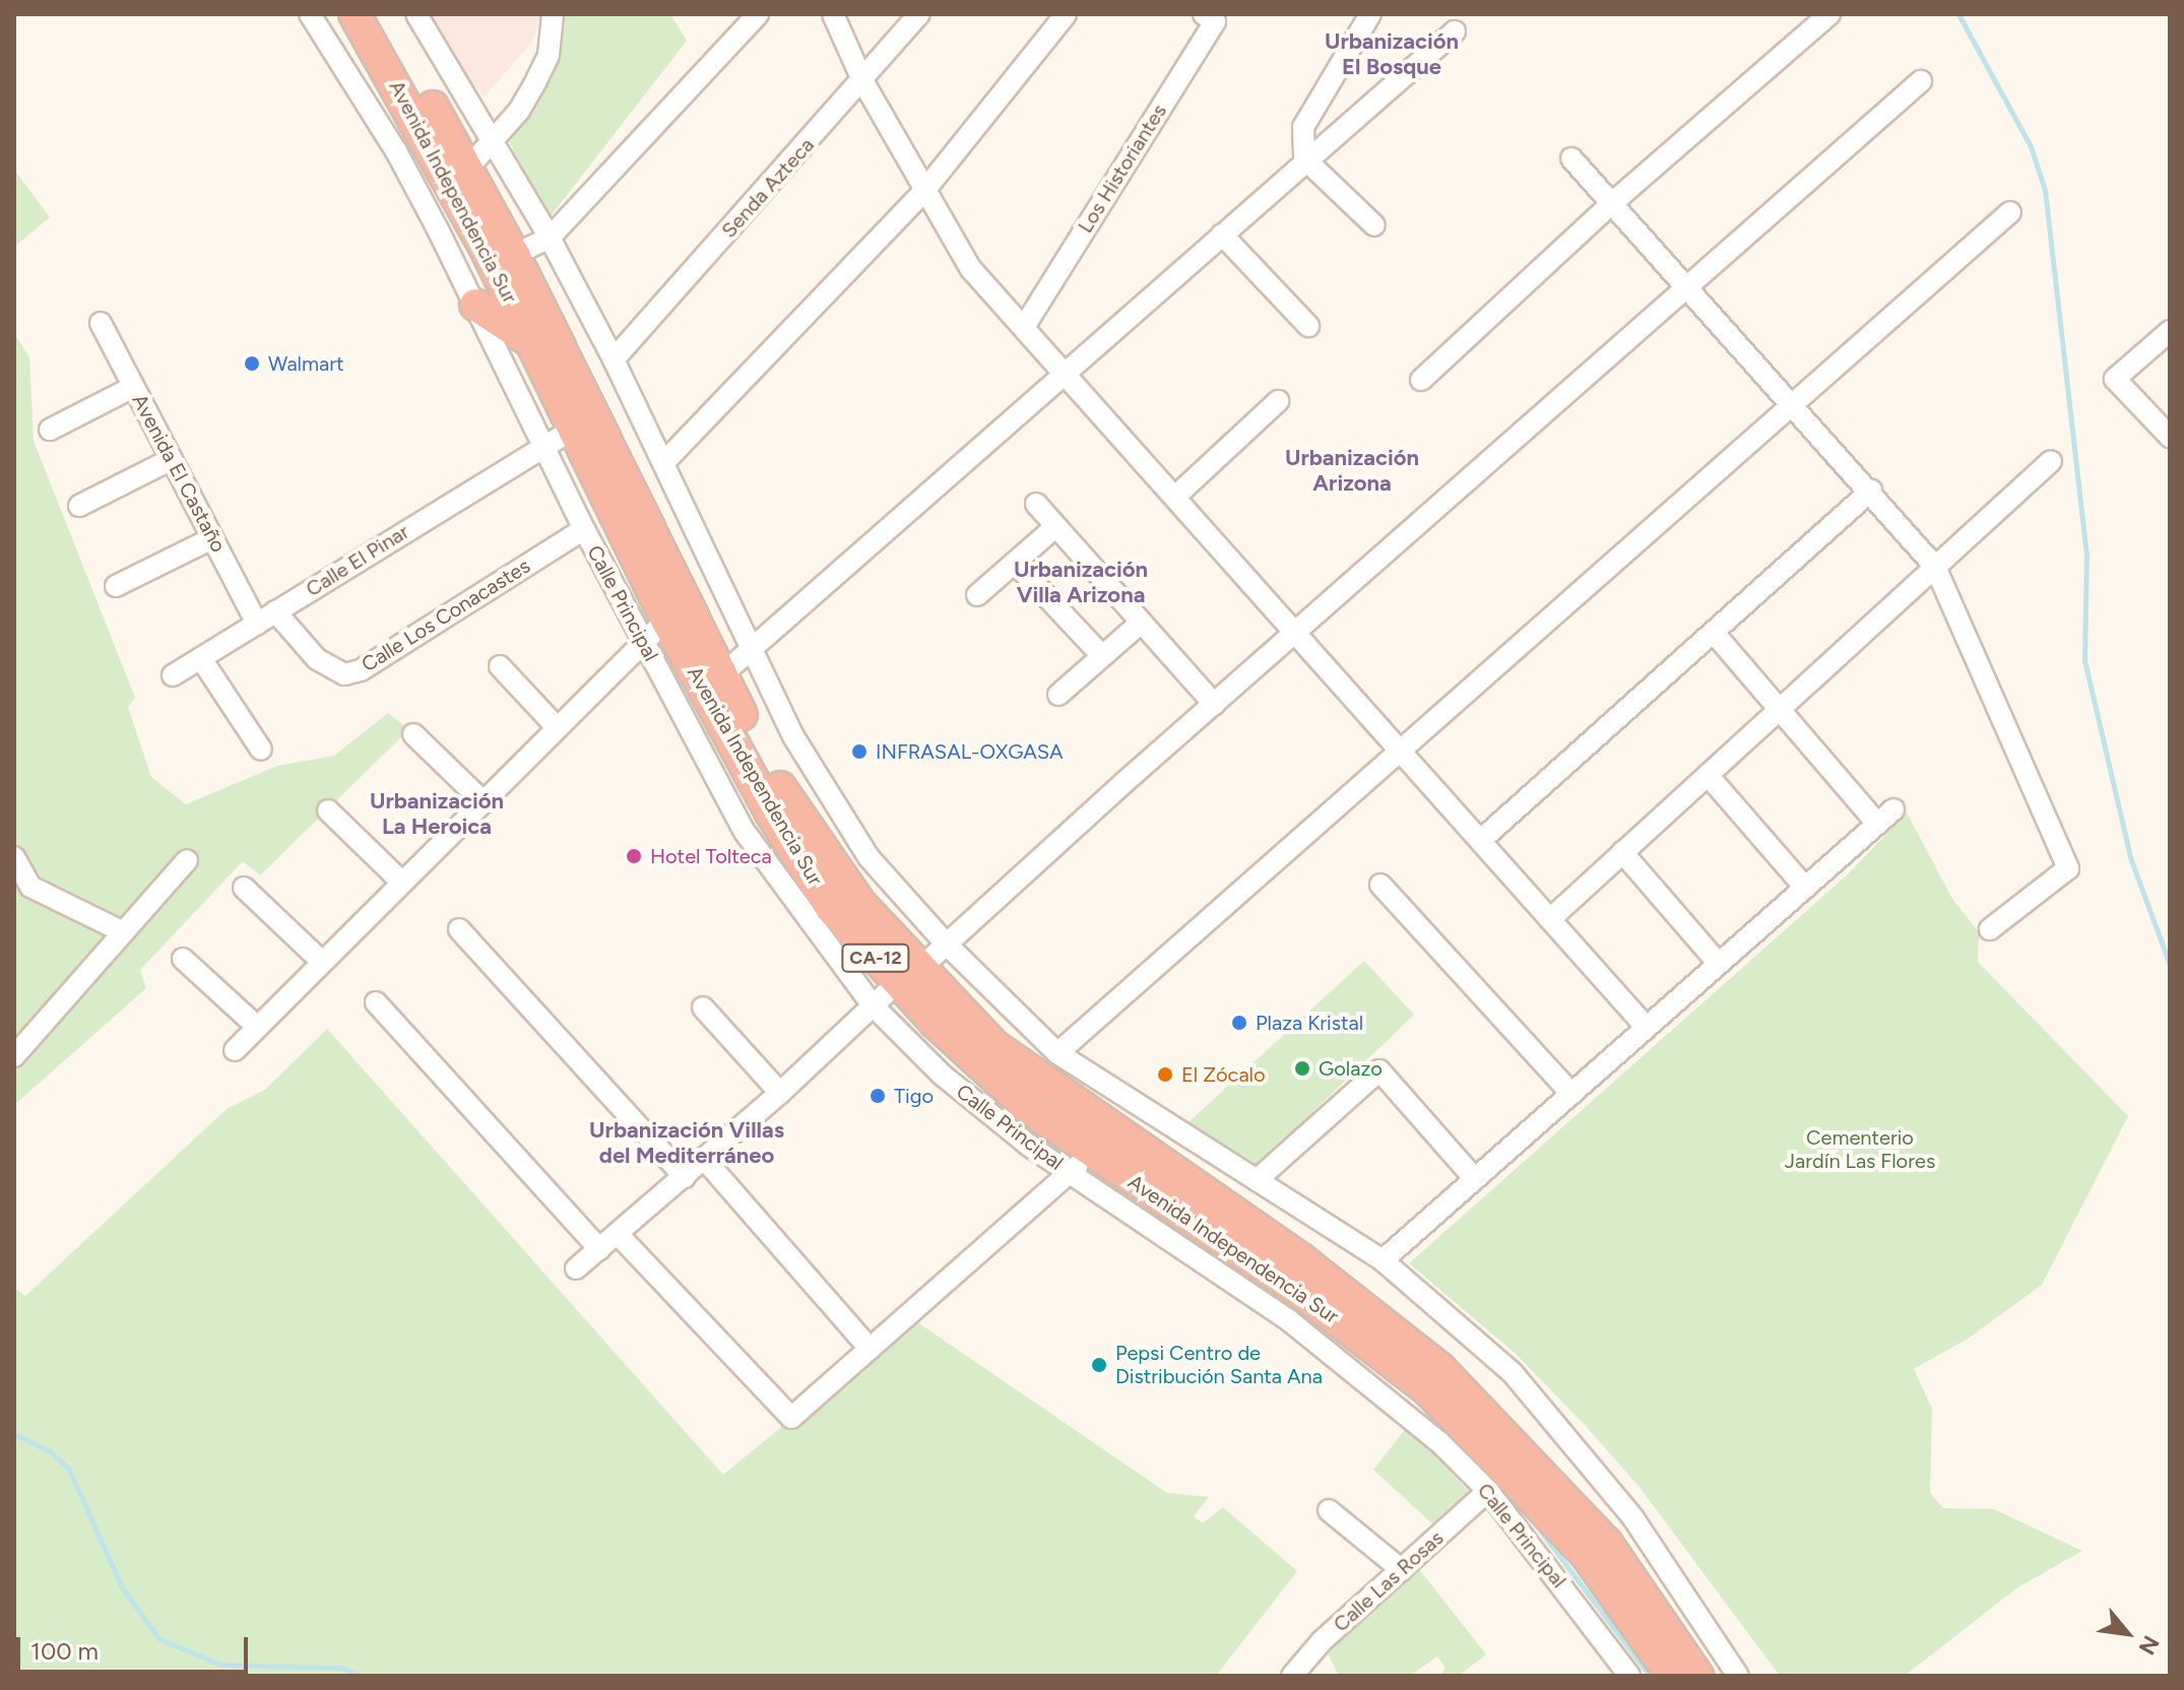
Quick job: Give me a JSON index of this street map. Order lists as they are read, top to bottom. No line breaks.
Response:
{"streets":{"highway":["Avenida Independencia Sur","CA-12"],"street":["Los Historiantes","Senda Azteca","Avenida El Castaño","Calle El Pinar","Calle Principal","Calle Los Conacastes","Calle Las Rosas"]},"crossings":[["Avenida Independencia Sur","Calle El Pinar"],["Avenida Independencia Sur","Calle Principal"],["Avenida El Castaño","Calle El Pinar"],["Calle El Pinar","Calle Principal"],["Calle El Pinar","Calle Los Conacastes"],["Calle Principal","Calle Los Conacastes"],["Calle Principal","Calle Las Rosas"]],"districts":["Urbanización El Bosque","Urbanización Arizona","Urbanización Villa Arizona","Urbanización La Heroica","Urbanización Villas del Mediterráneo"],"parks":["Cementerio Jardín Las Flores"],"places":["Walmart","INFRASAL-OXGASA","Hotel Tolteca","Plaza Kristal","Golazo","El Zócalo","Tigo","Pepsi Centro de Distribución Santa Ana"],"scale_bar":"100 m","north":"bottom right"}
